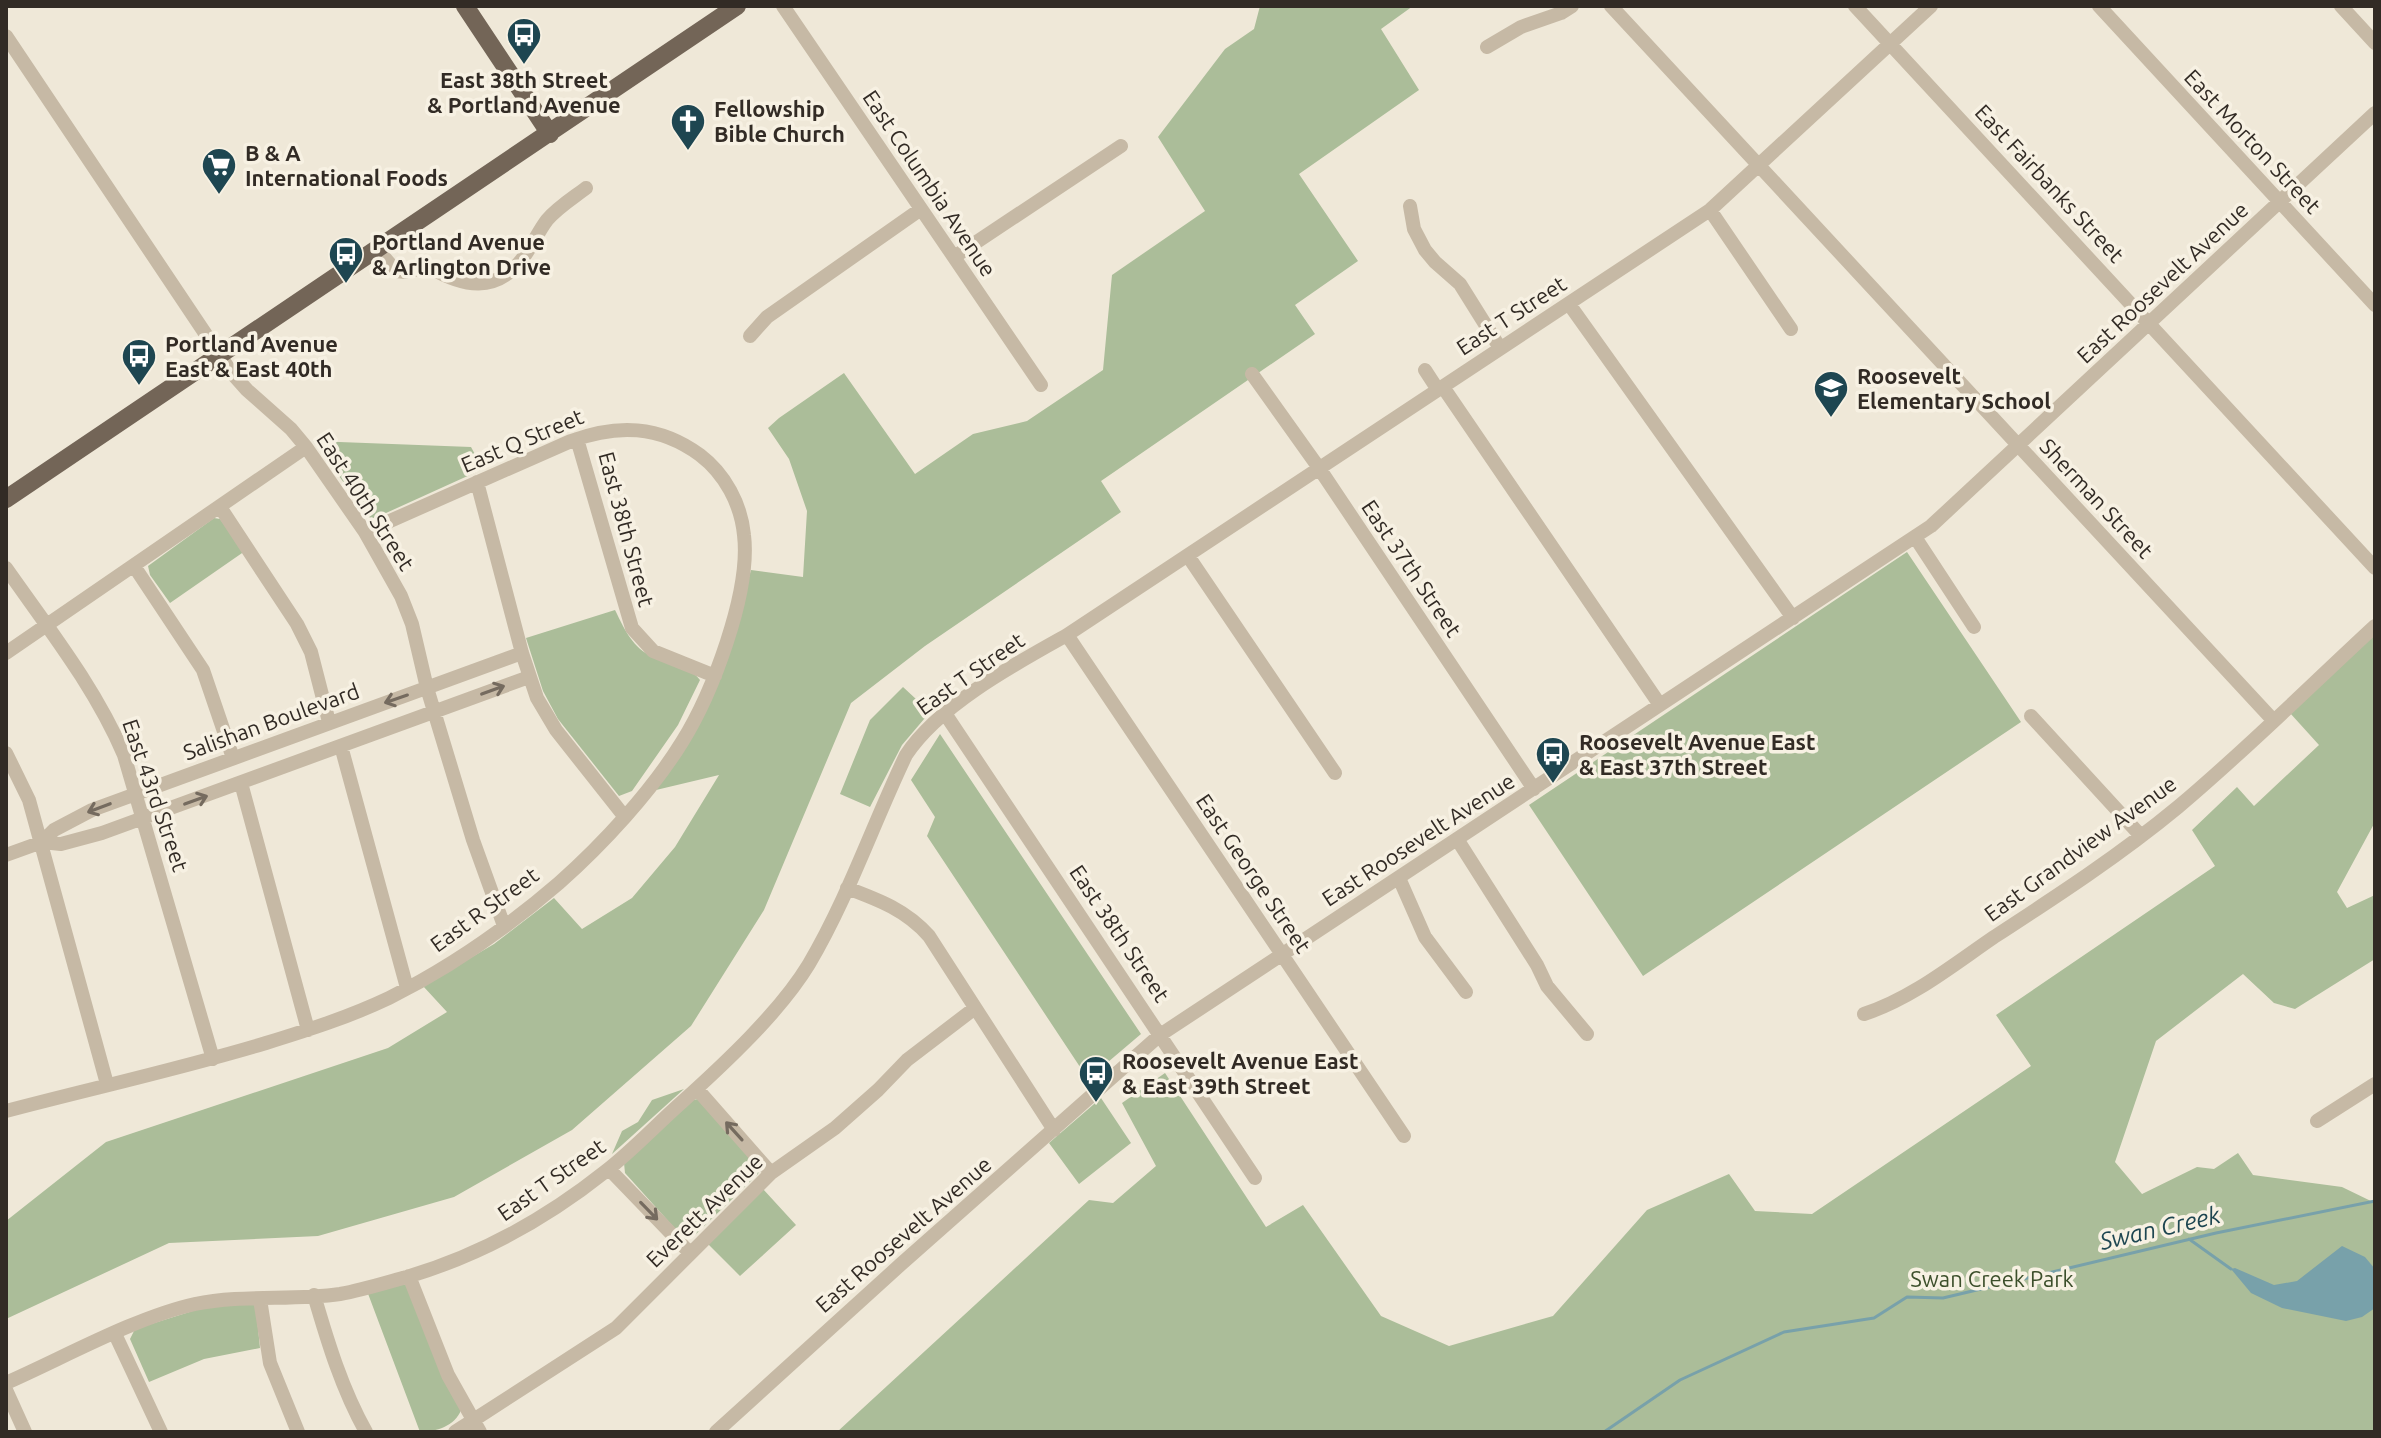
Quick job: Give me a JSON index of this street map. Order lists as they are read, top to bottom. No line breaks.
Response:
{"streets":{"street":["East Morton Street","East Columbia Avenue","East Fairbanks Street","East Roosevelt Avenue","East T Street","East Q Street","Sherman Street","East 40th Street","East 38th Street","East 37th Street","Salishan Boulevard","East 43rd Street","East Grandview Avenue","East George Street","East R Street","Everett Avenue"]},"crossings":[["East Morton Street","East Roosevelt Avenue"],["East Fairbanks Street","East Roosevelt Avenue"],["East Fairbanks Street","East T Street"],["East Roosevelt Avenue","Sherman Street"],["East Roosevelt Avenue","East 38th Street"],["East Roosevelt Avenue","East 37th Street"],["East Roosevelt Avenue","East George Street"],["East T Street","Sherman Street"],["East T Street","East 38th Street"],["East T Street","East 37th Street"],["East T Street","East George Street"],["East Q Street","East 40th Street"],["East Q Street","East 38th Street"],["East Q Street","East R Street"],["Sherman Street","East Grandview Avenue"],["East 40th Street","Salishan Boulevard"],["East 40th Street","East R Street"],["East 38th Street","East R Street"],["Salishan Boulevard","East 43rd Street"],["East 43rd Street","East R Street"]],"water":["Swan Creek"],"parks":["Swan Creek Park"],"places":{"bus stop":["East 38th Street & Portland Avenue","Portland Avenue & Arlington Drive","Portland Avenue East & East 40th","Roosevelt Avenue East & East 37th Street","Roosevelt Avenue East & East 39th Street"],"church":["Fellowship Bible Church"],"supermarket":["B & A International Foods"],"school or university":["Roosevelt Elementary School"]}}
